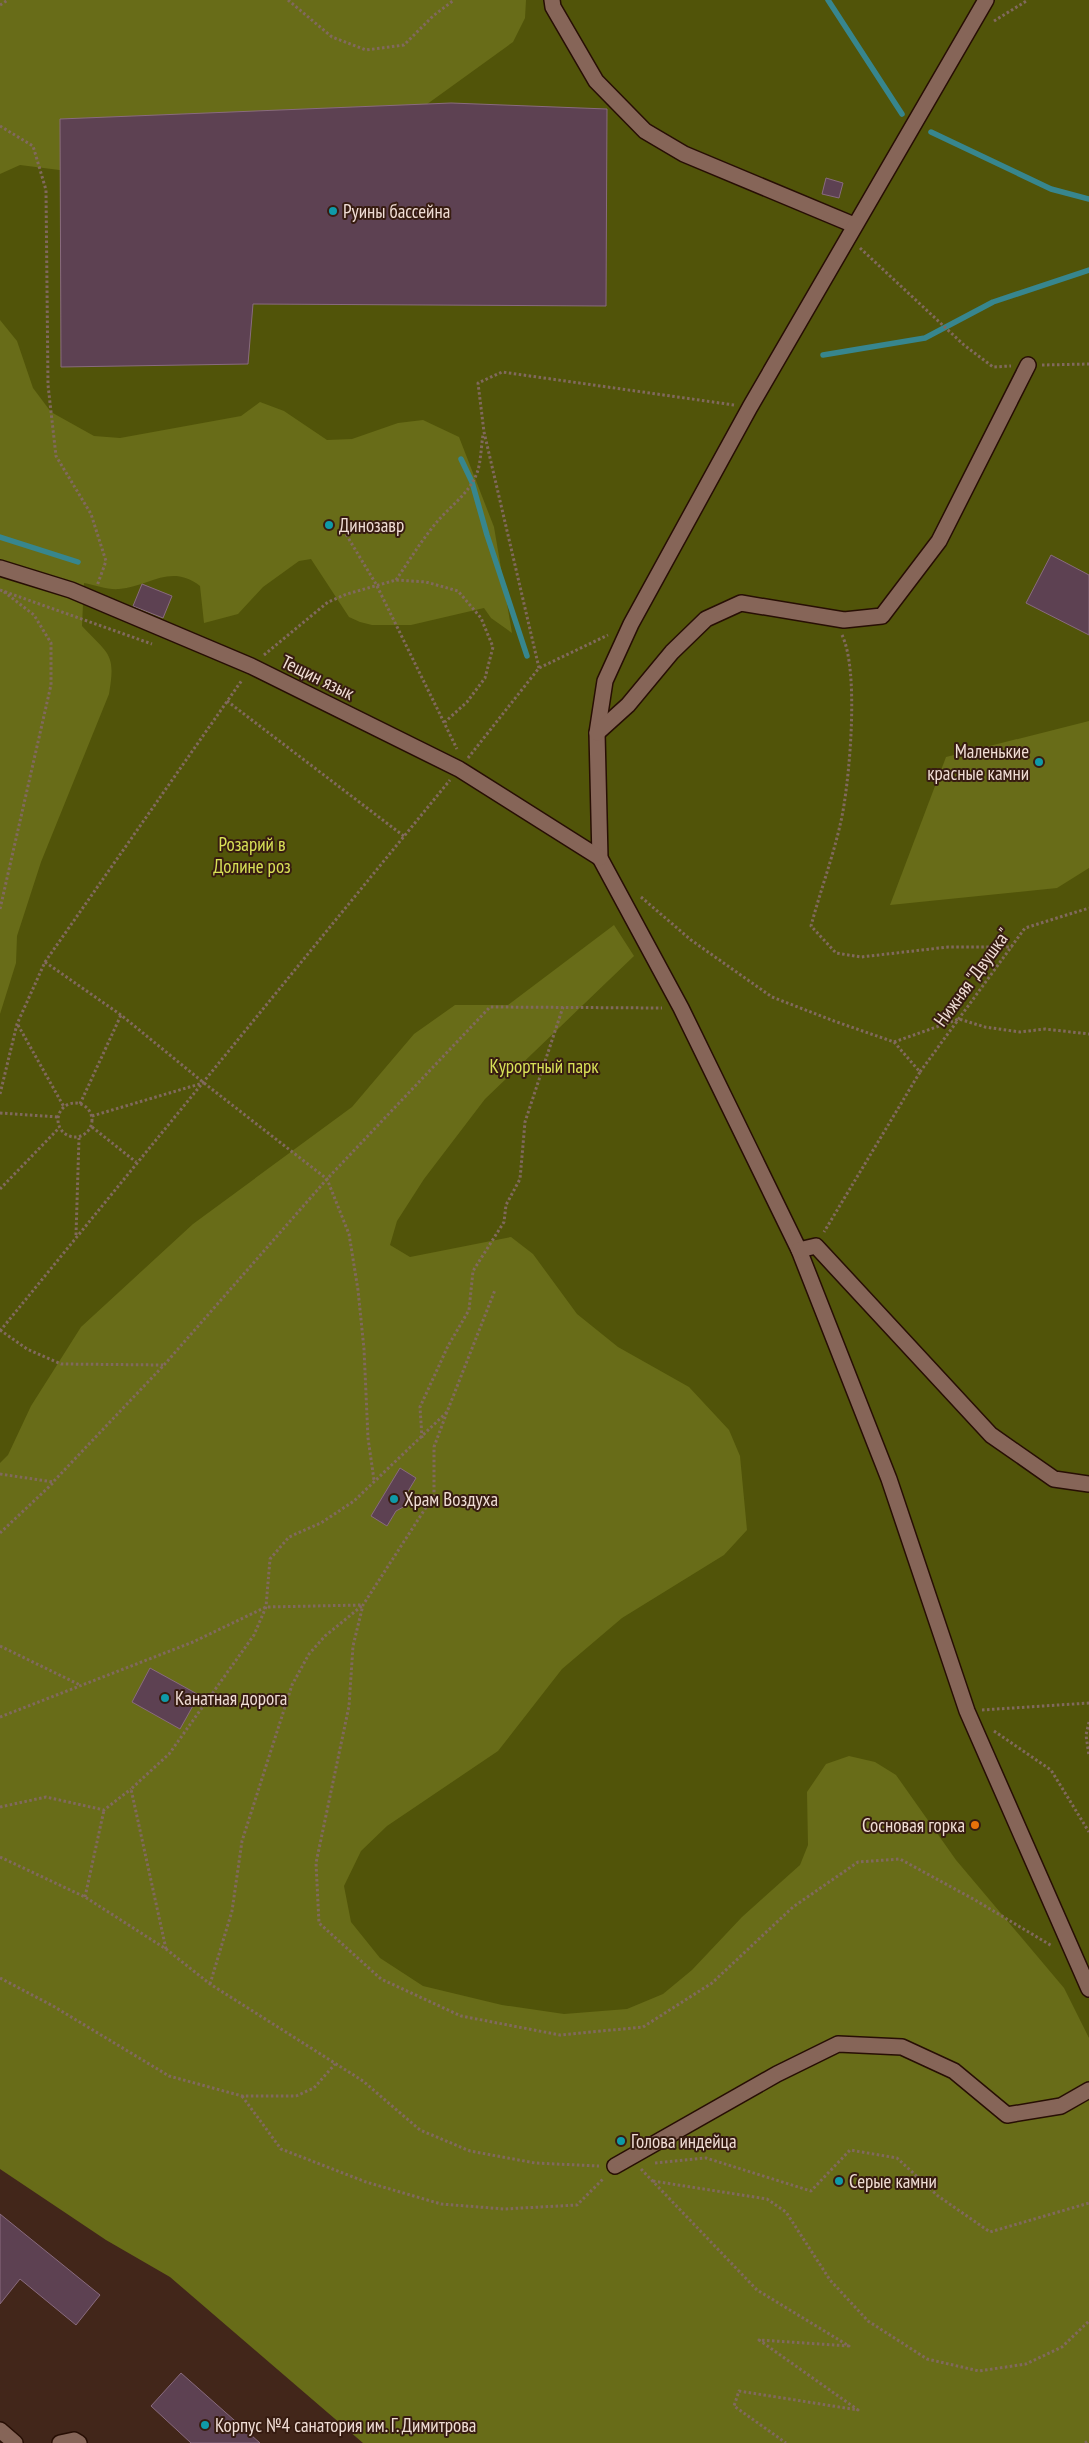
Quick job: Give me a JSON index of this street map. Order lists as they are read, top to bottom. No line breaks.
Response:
{"streets":{"street":["Тещин язык"],"path":["Нижняя \"Двушка\""]},"parks":["Розарий в Долине роз","Курортный парк"],"places":["Руины бассейна","Динозавр","Маленькие красные камни","Храм Воздуха","Канатная дорога","Сосновая горка","Голова индейца","Серые камни","Корпус №4 санатория им. Г. Димитрова"]}
